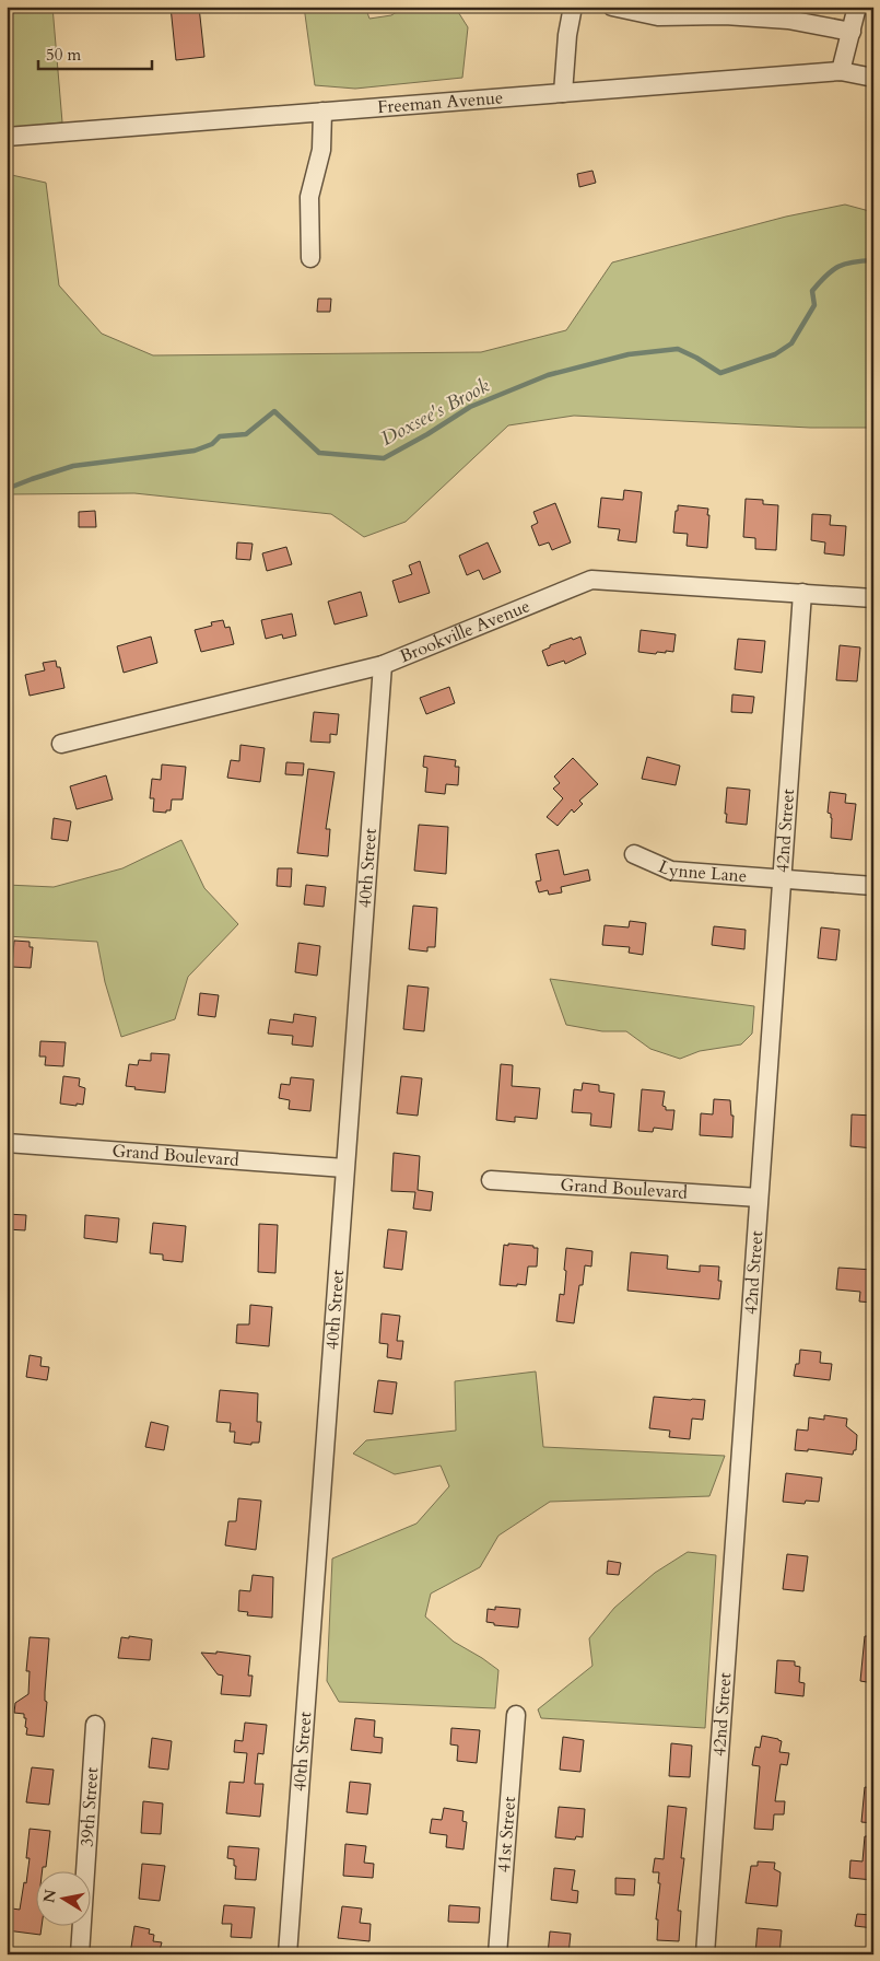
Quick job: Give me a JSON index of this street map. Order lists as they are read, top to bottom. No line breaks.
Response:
{"streets":{"street":["Freeman Avenue","Brookville Avenue","42nd Street","40th Street","Lynne Lane","Grand Boulevard","39th Street","41st Street"]},"crossings":[["Brookville Avenue","42nd Street"],["Brookville Avenue","40th Street"],["42nd Street","Lynne Lane"],["42nd Street","Grand Boulevard"],["40th Street","Grand Boulevard"]],"water":["Doxsee's Brook"],"scale_bar":"50 m","north":"left"}
